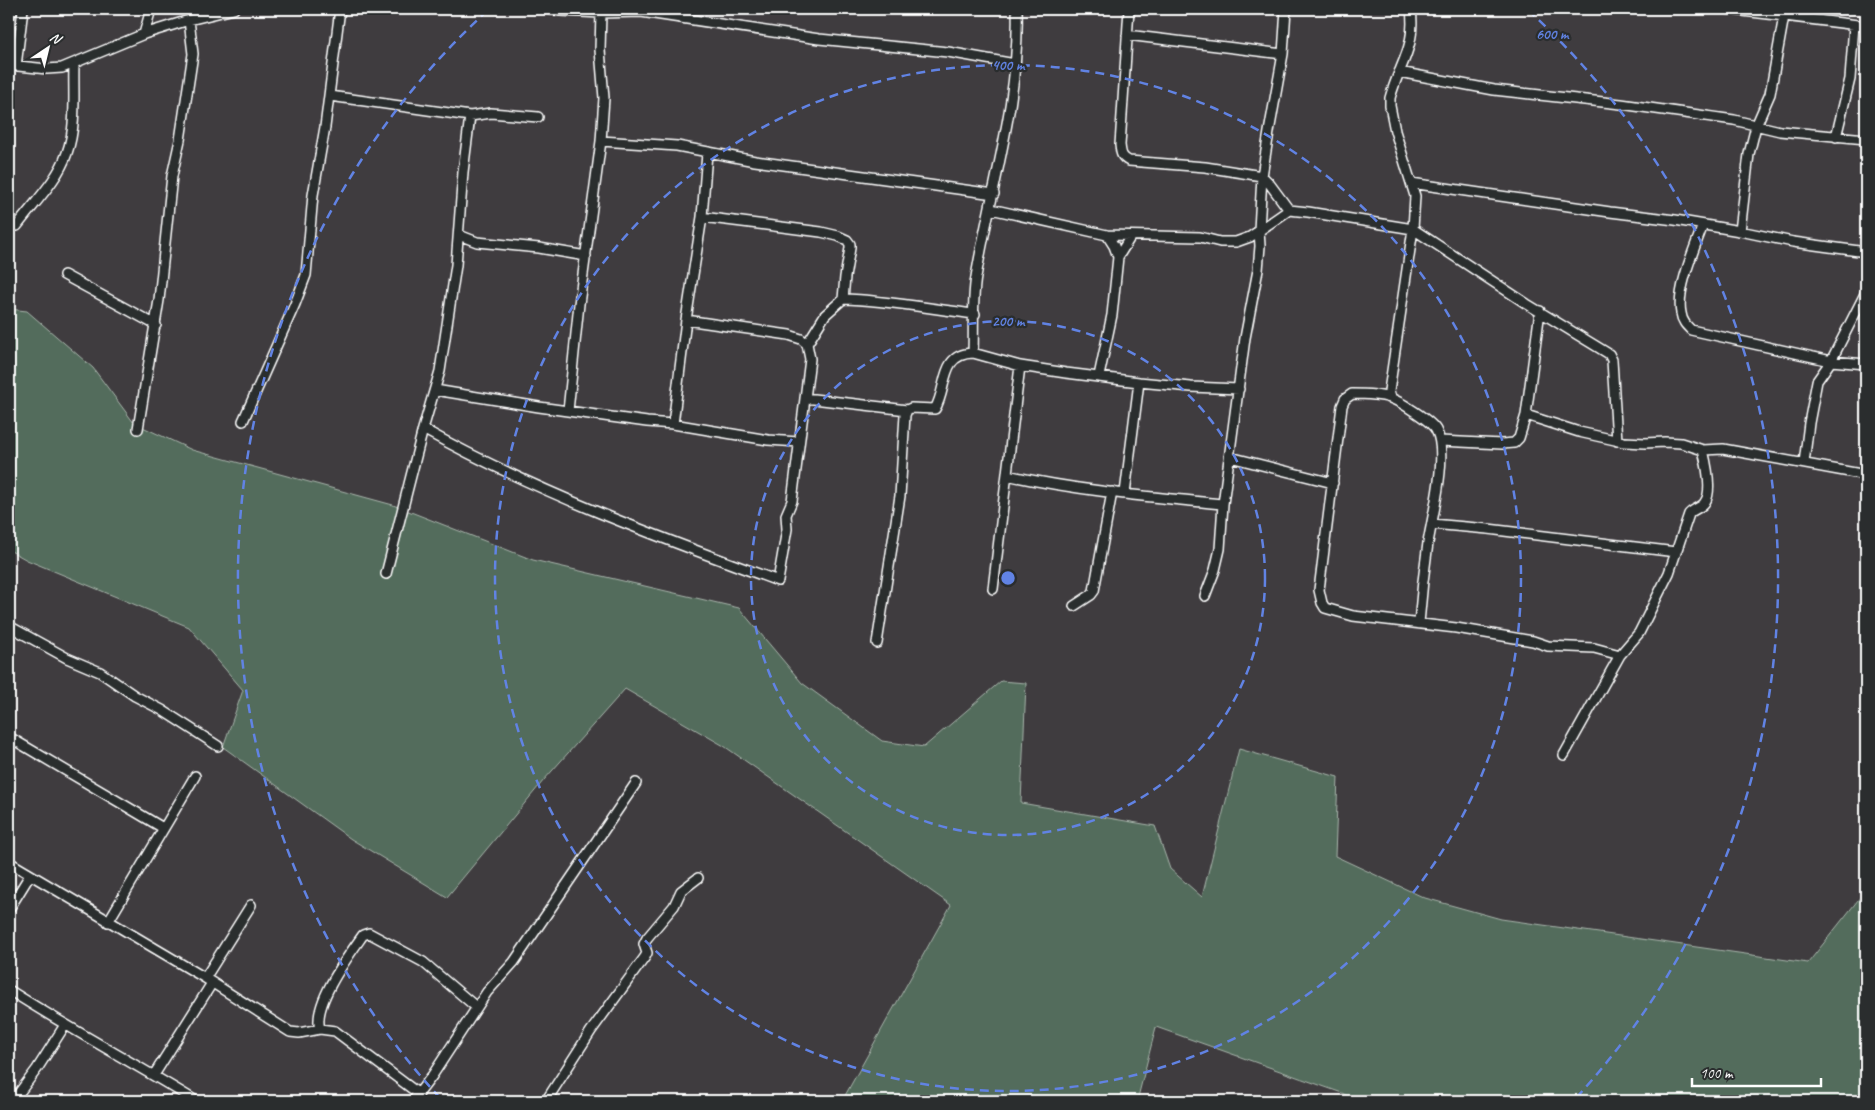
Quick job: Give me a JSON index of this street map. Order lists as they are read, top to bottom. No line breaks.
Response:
{"scale_bar":"100 m","north":"top right","rings":["600 m","400 m","200 m"]}
